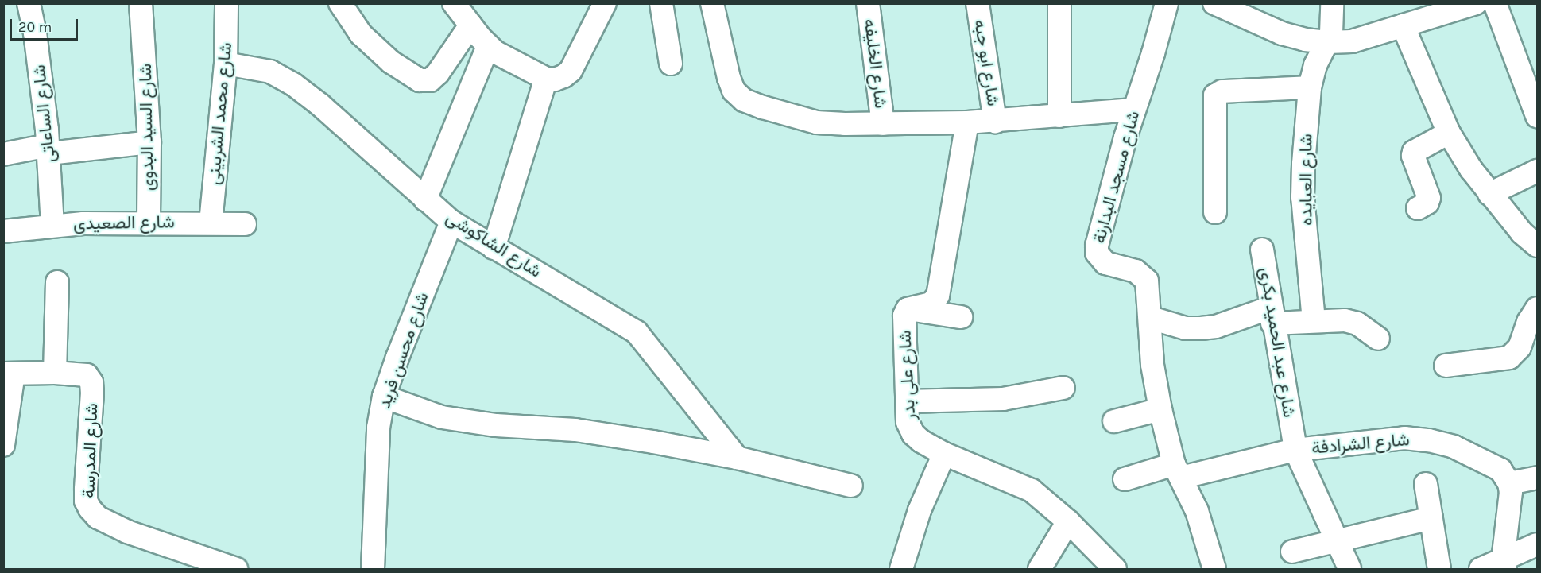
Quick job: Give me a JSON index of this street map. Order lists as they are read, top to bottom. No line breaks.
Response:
{"streets":{"street":["شارع ابو جبه","شارع الخليفه","شارع الساعاتى","شارع محمد الشربينى","شارع السيد البدوى","شارع مسجد البدارنة","شارع العبايده","شارع الصعيدى","شارع الشاكوشى","شارع عبد الحميد بكرى","شارع محسن فريد","شارع على بدر","شارع الشرادفة","شارع المدرسة"]},"crossings":[["شارع الساعاتى","شارع الصعيدى"],["شارع محمد الشربينى","شارع الصعيدى"],["شارع محمد الشربينى","شارع الشاكوشى"],["شارع السيد البدوى","شارع الصعيدى"],["شارع مسجد البدارنة","شارع الشرادفة"],["شارع الشاكوشى","شارع محسن فريد"],["شارع عبد الحميد بكرى","شارع الشرادفة"]],"scale_bar":"20 m"}
